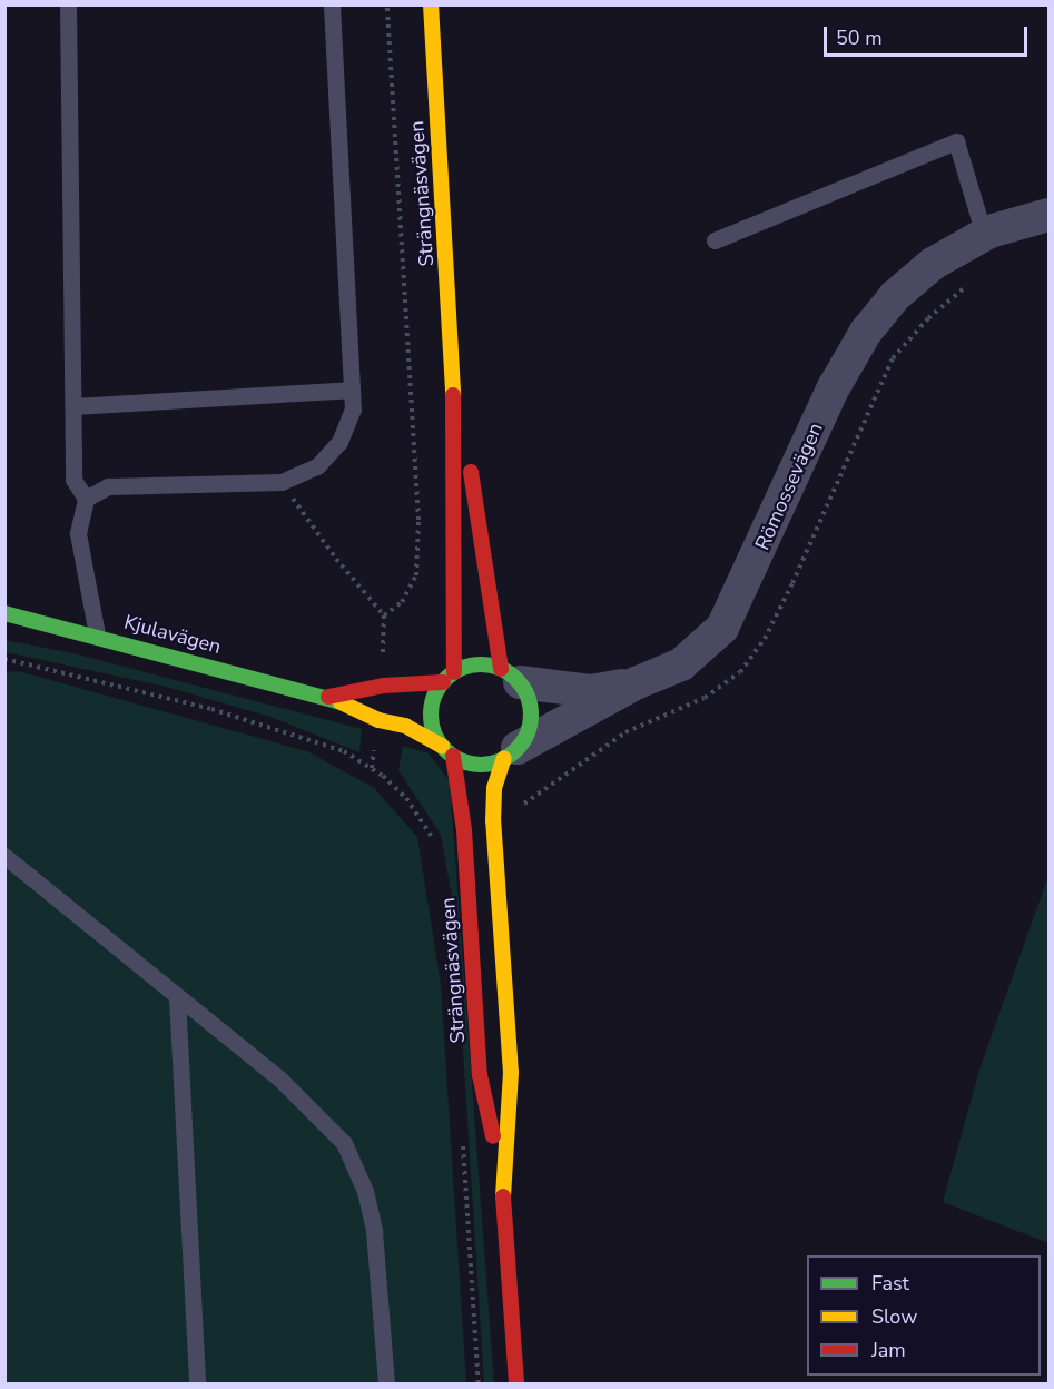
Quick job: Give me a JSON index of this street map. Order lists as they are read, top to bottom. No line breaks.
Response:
{"streets":{"main road":["Strängnäsvägen","Kjulavägen"],"street":["Römossevägen"]},"crossings":[["Strängnäsvägen","Römossevägen"],["Strängnäsvägen","Kjulavägen"],["Römossevägen","Kjulavägen"]],"legend":["Fast","Slow","Jam"],"scale_bar":"50 m"}
